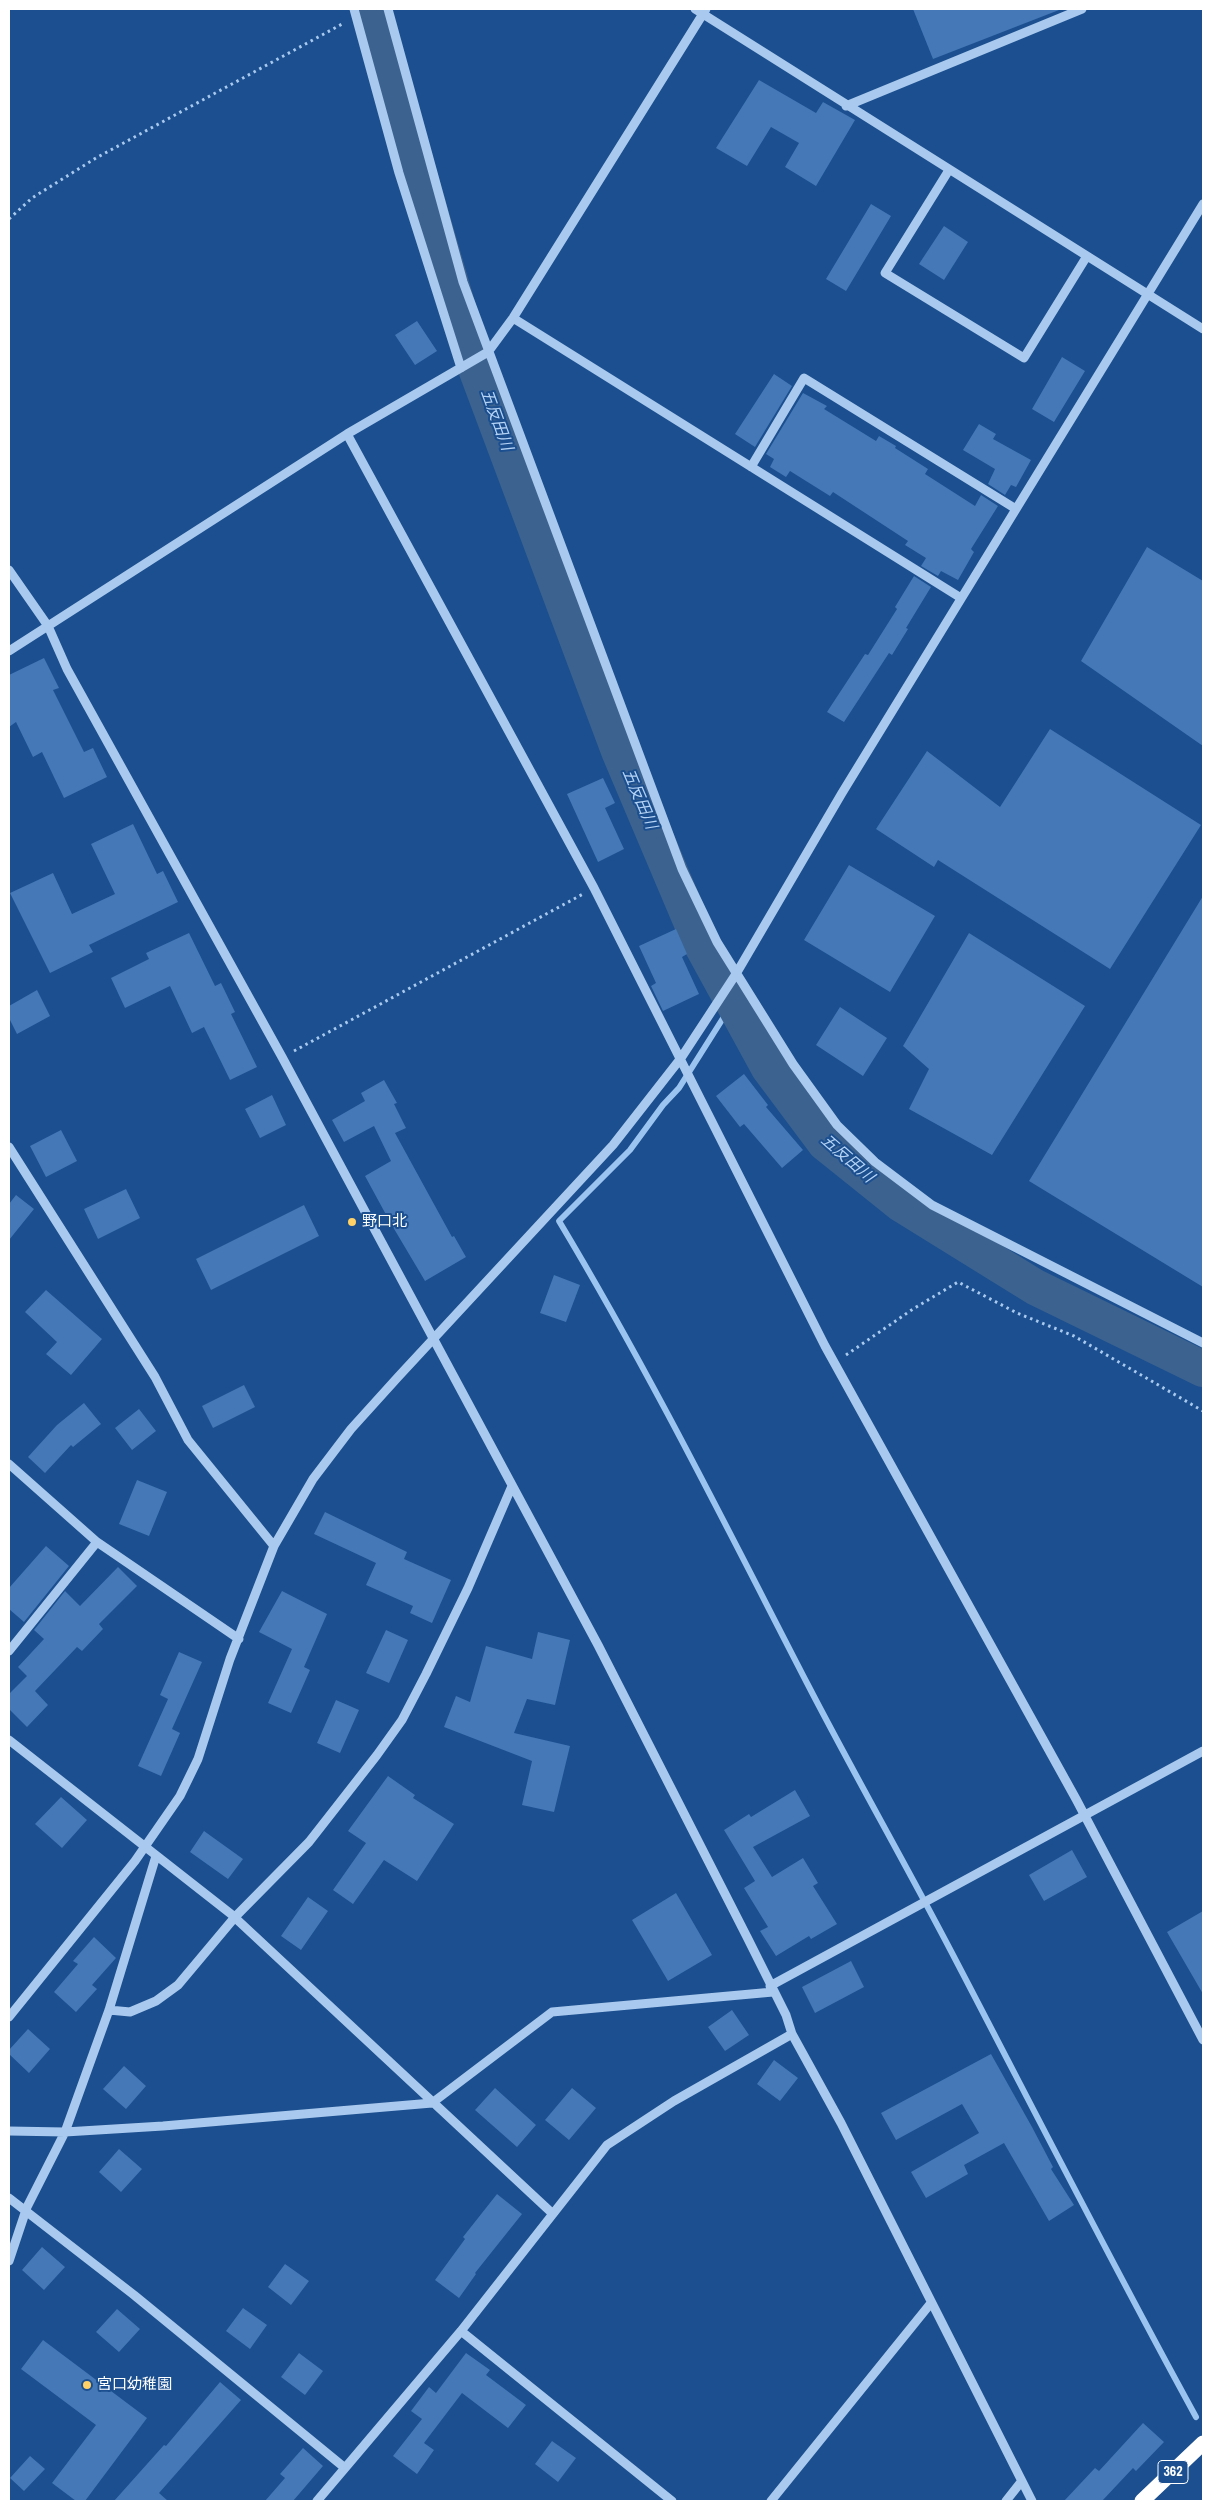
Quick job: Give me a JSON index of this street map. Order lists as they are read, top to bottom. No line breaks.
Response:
{"streets":{"highway":["362"]},"water":["五反田川"],"places":["野口北","宮口幼稚園"]}
